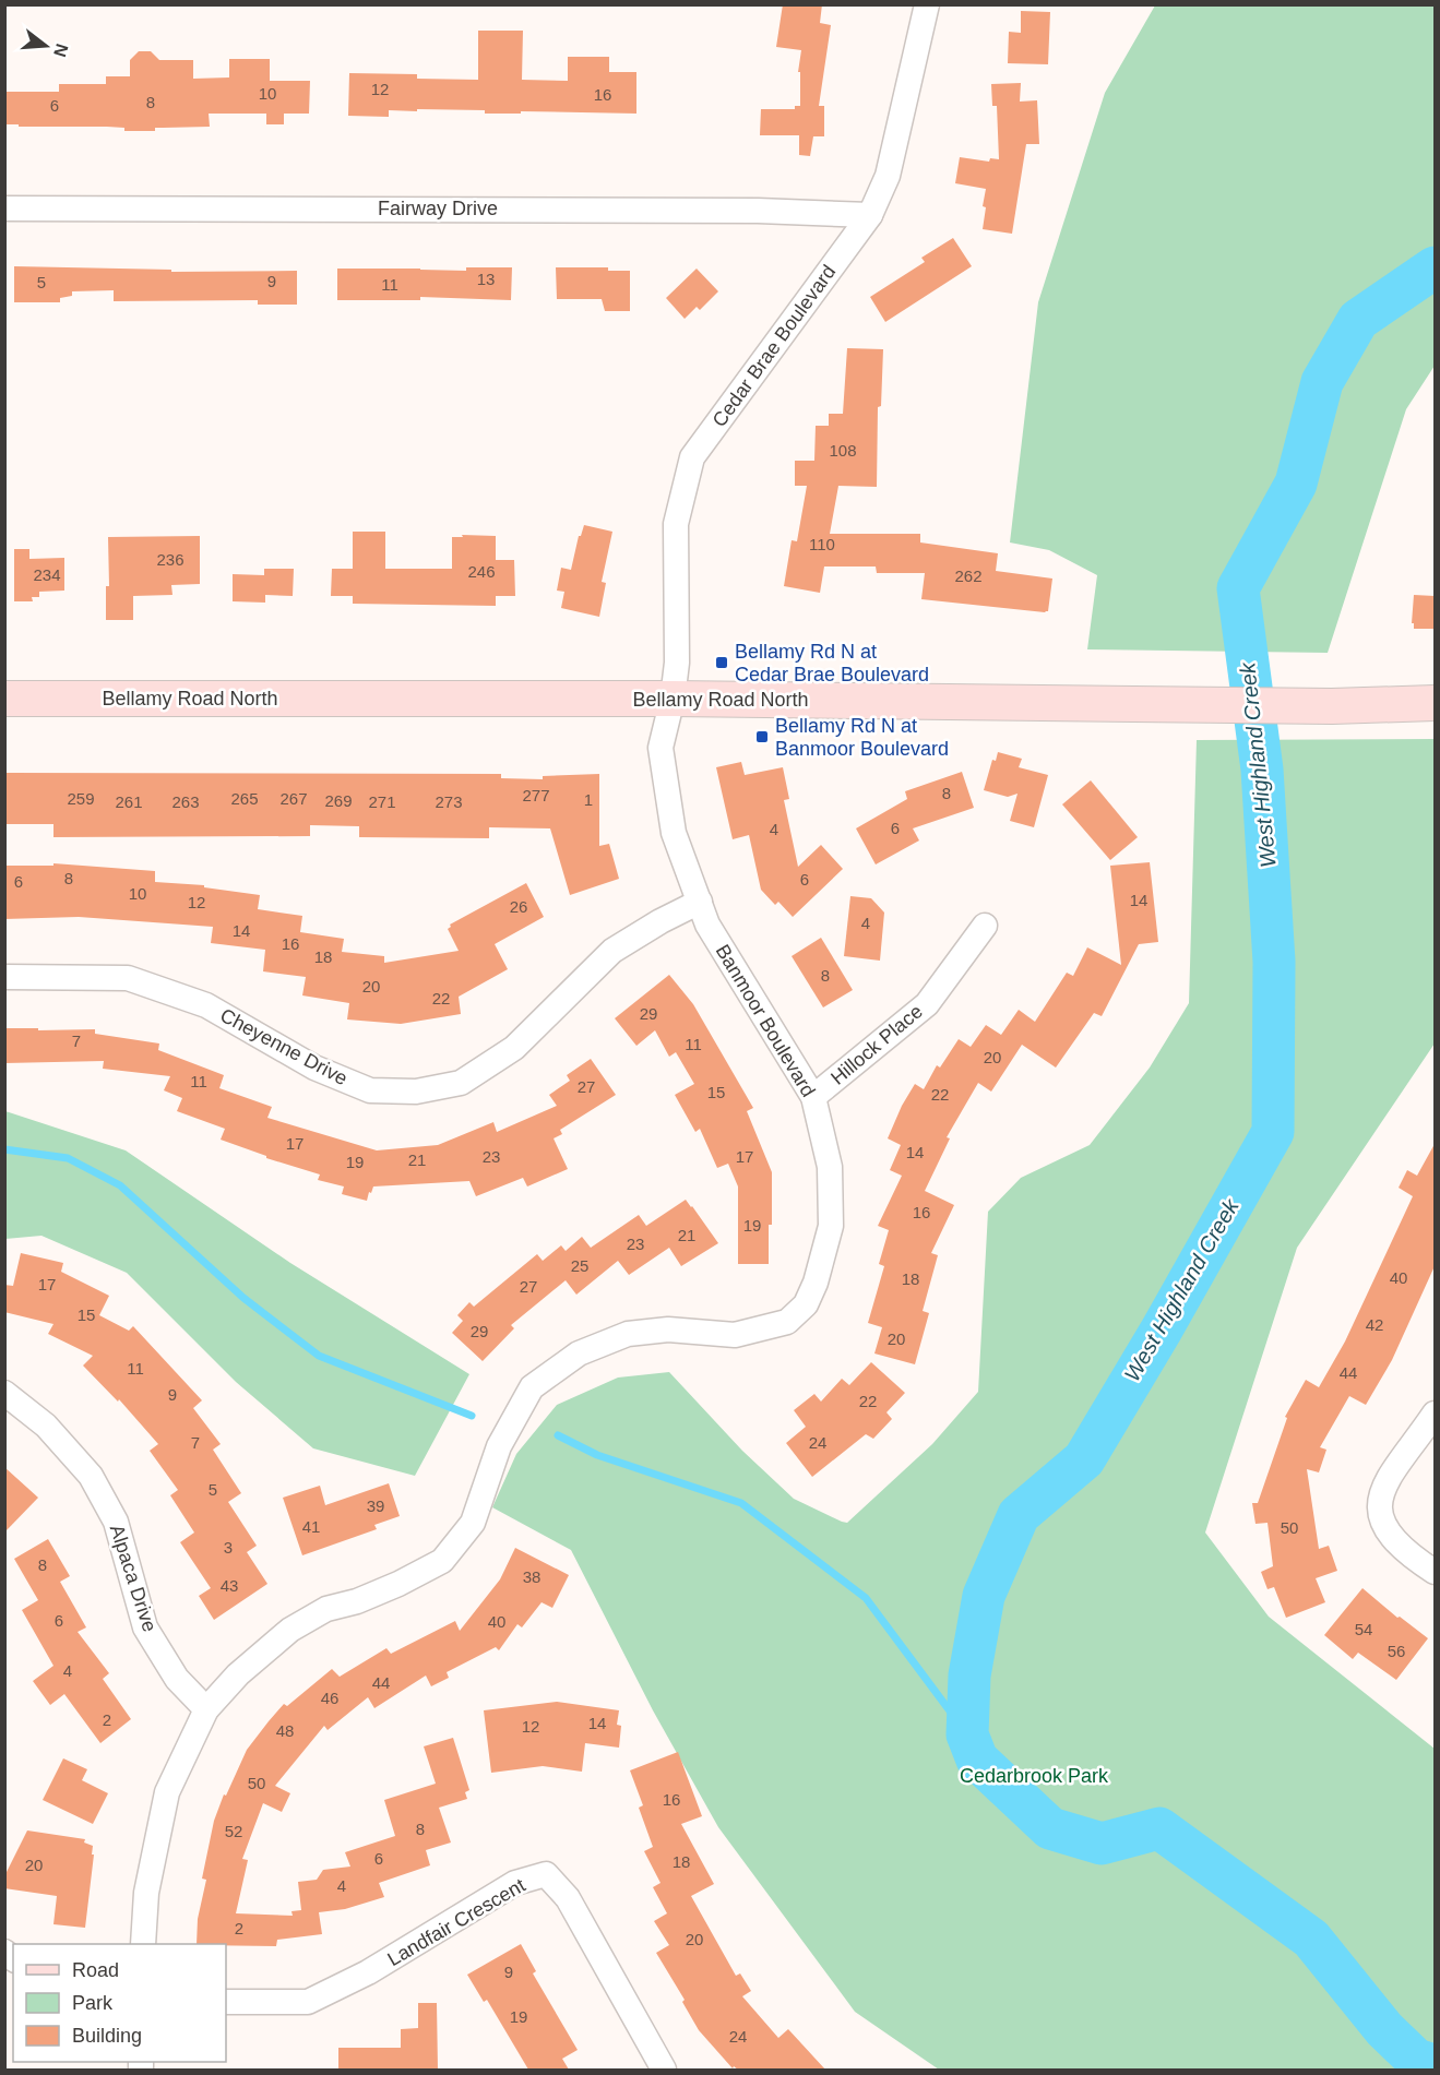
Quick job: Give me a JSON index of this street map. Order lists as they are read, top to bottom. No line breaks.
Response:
{"streets":{"street":["Fairway Drive","Cedar Brae Boulevard","Bellamy Road North","Banmoor Boulevard","Hillock Place","Cheyenne Drive","Alpaca Drive","Landfair Crescent"]},"crossings":[["Fairway Drive","Cedar Brae Boulevard"],["Cedar Brae Boulevard","Bellamy Road North"],["Cedar Brae Boulevard","Banmoor Boulevard"],["Bellamy Road North","Banmoor Boulevard"],["Banmoor Boulevard","Hillock Place"],["Banmoor Boulevard","Cheyenne Drive"],["Banmoor Boulevard","Alpaca Drive"]],"water":["West Highland Creek"],"parks":["Cedarbrook Park"],"places":{"transit":["Bellamy Rd N at Cedar Brae Boulevard","Bellamy Rd N at Banmoor Boulevard"]},"house_numbers":["12","10","16","8","6","13","9","5","11","108","110","236","246","234","262","8","277","259","265","267","1","269","261","263","271","273","6","4","8","6","6","10","14","12","26","4","14","16","18","8","20","22","29","7","11","20","11","27","15","22","17","14","23","17","21","19","16","19","21","23","25","40","18","17","27","15","42","29","20","11","44","9","22","7","24","5","39","41","50","3","8","38","43","6","40","54","56","4","44","46","2","14","12","48","50","16","8","52","6","18","20","4","2","20","9","19","24"],"legend":["Road","Park","Building"],"north":"right"}
